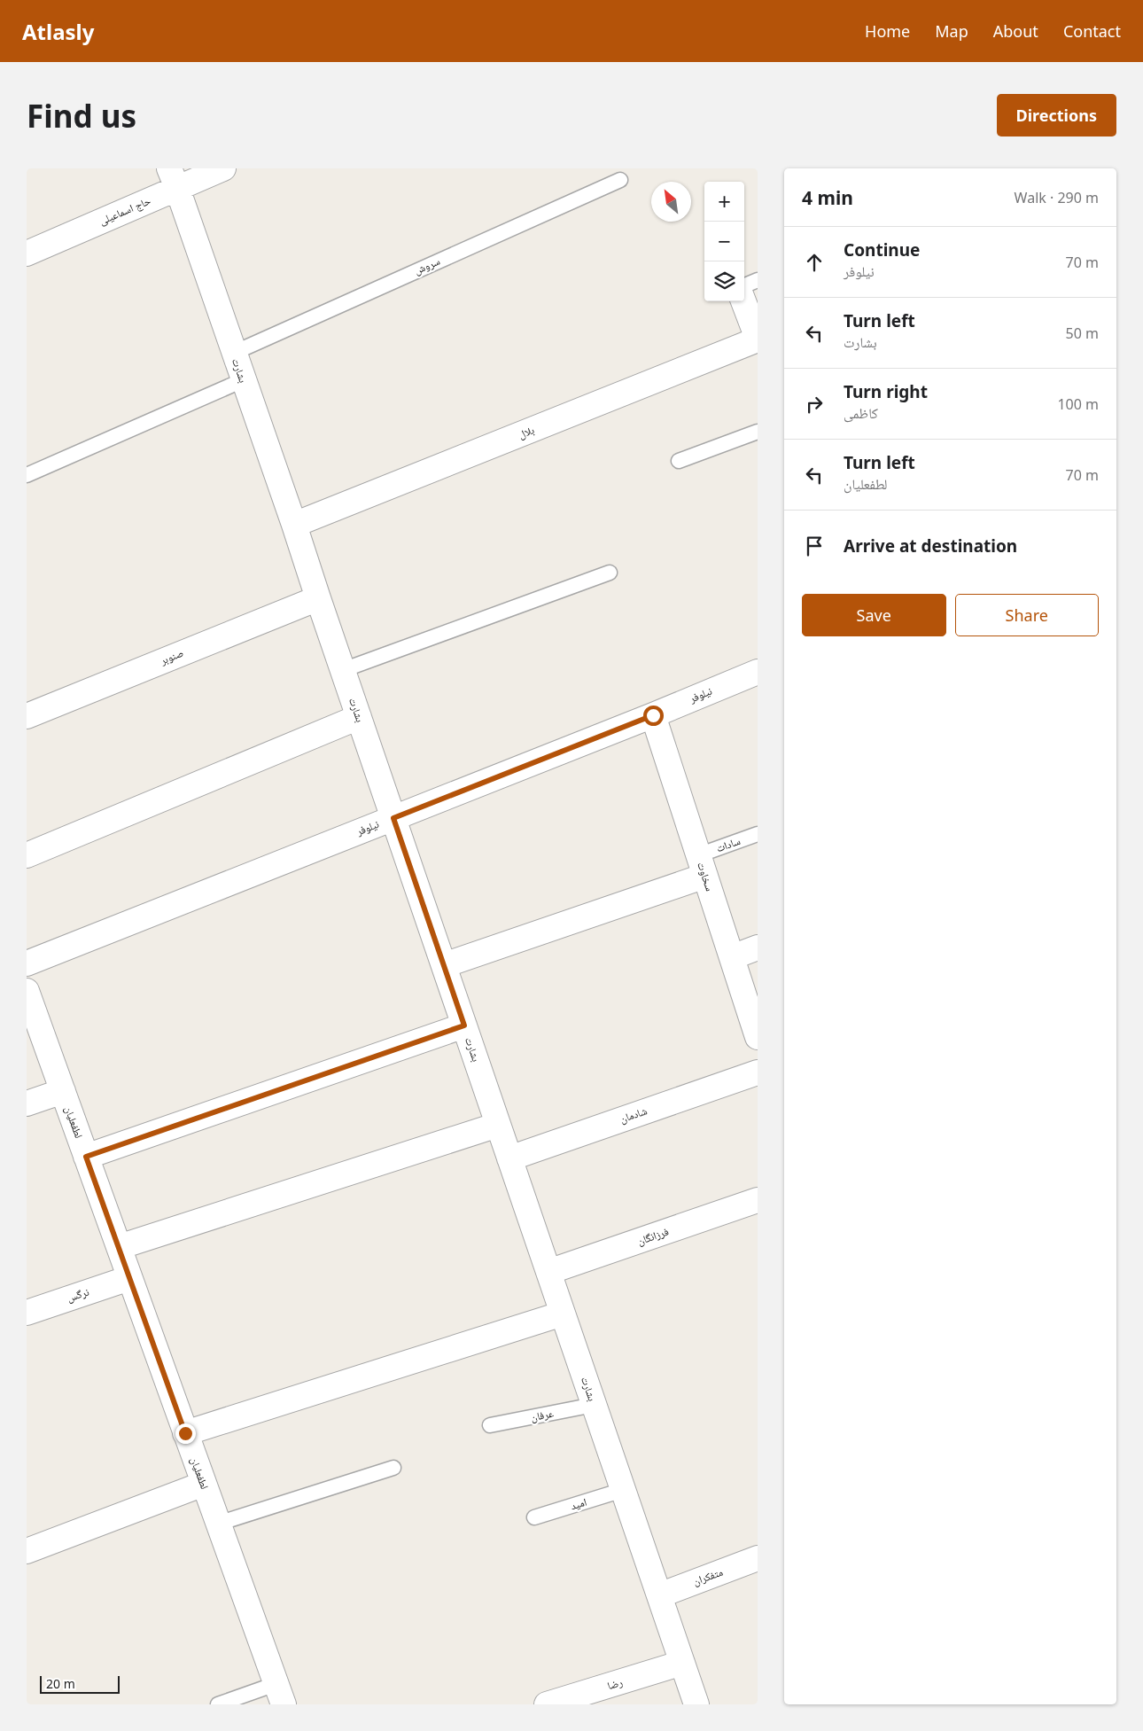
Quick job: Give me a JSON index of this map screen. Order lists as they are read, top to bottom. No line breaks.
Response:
{"streets":{"street":["حاج اسماعیلی","بشارت","بلال","صنوبر","نیلوفر","سخاوت","شادمان","لطفعلیان","فرزانگان","نرگس","متفکران","رضا"],"lane":["سروش","سادات","عرفان","امید"]},"crossings":[["حاج اسماعیلی","بشارت"],["سروش","بشارت"],["بشارت","بلال"],["بشارت","صنوبر"],["بشارت","نیلوفر"],["بشارت","شادمان"],["بشارت","فرزانگان"],["بشارت","عرفان"],["بشارت","امید"],["بشارت","متفکران"],["بشارت","رضا"],["نیلوفر","سخاوت"],["سادات","سخاوت"],["لطفعلیان","نرگس"]],"scale_bar":"20 m","north":"top left","page":{"header":"Atlasly","nav":["Home","Map","About","Contact"],"buttons":["Directions",["Save","Share"]],"title":"Find us","heading":["4 min","Walk · 290 m"],"map_buttons":["+","−"],"list":[["Continue","نیلوفر","70 m"],["Turn left","بشارت","50 m"],["Turn right","کاظمی","100 m"],["Turn left","لطفعلیان","70 m"],"Arrive at destination"],"scale":"20 m"}}
